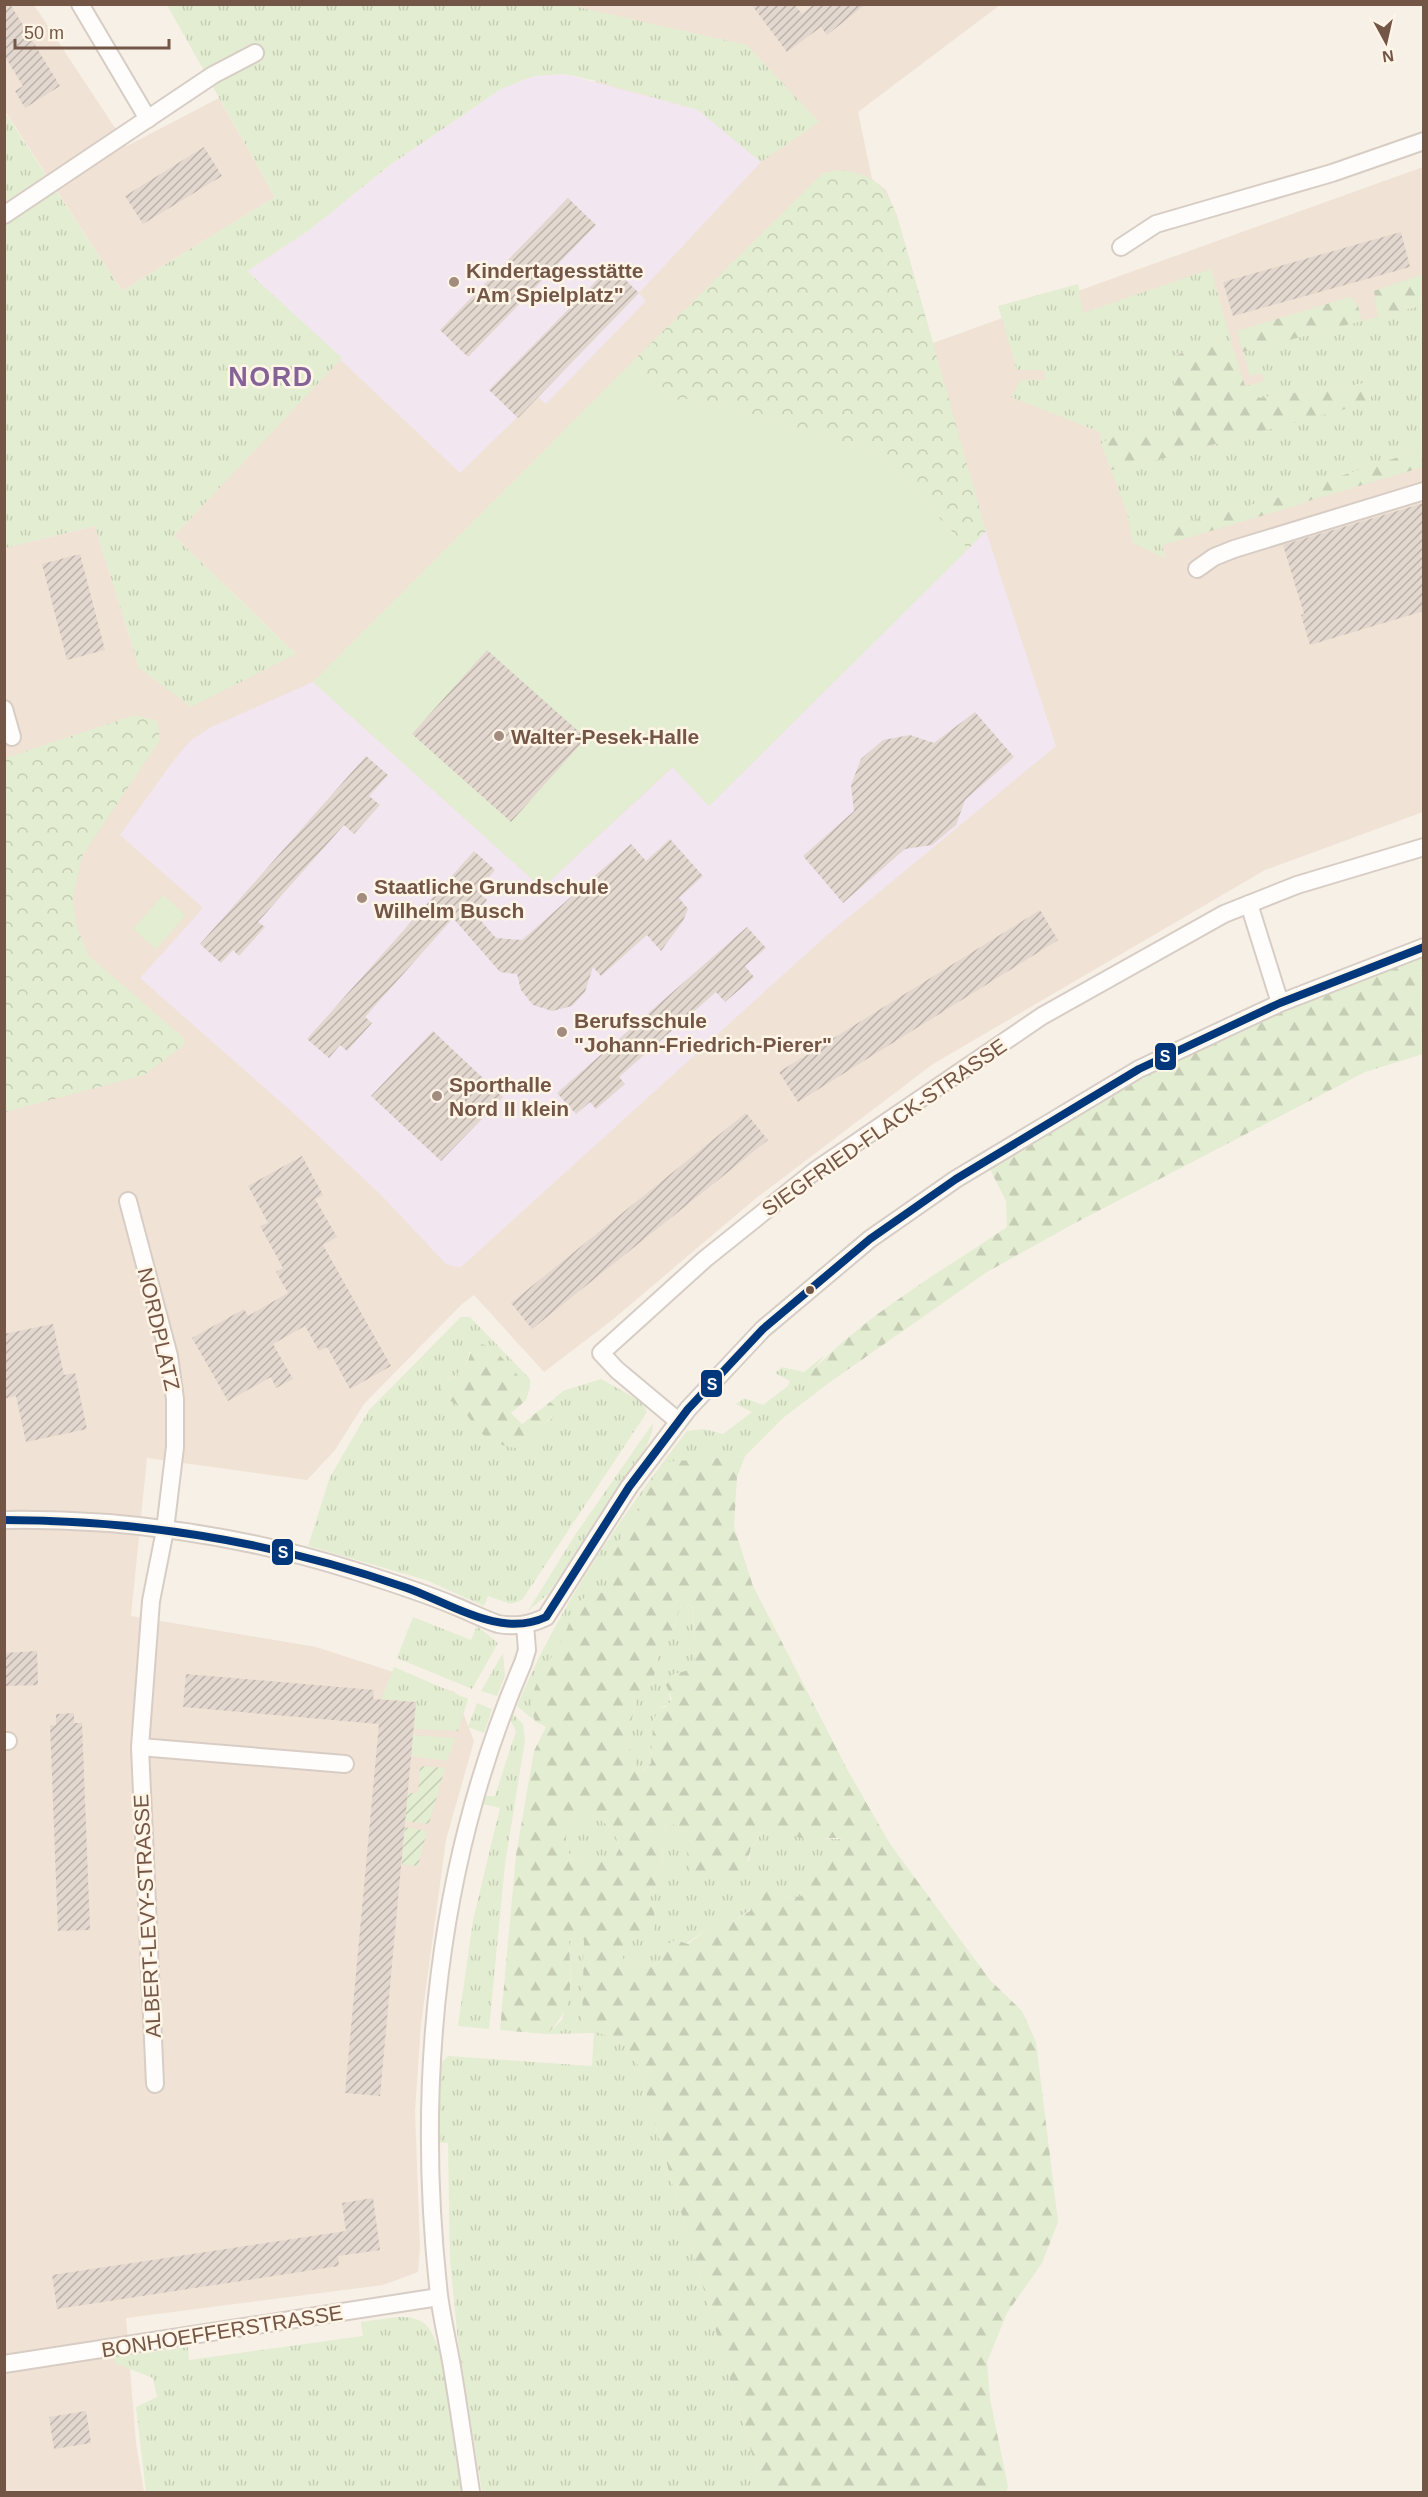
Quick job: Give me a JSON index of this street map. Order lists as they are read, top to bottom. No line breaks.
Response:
{"streets":{"street":["SIEGFRIED-FLACK-STRASSE","NORDPLATZ","ALBERT-LEVY-STRASSE","BONHOEFFERSTRASSE"]},"crossings":[["NORDPLATZ","ALBERT-LEVY-STRASSE"]],"districts":["NORD"],"places":["Kindertagesstätte \"Am Spielplatz\"","Walter-Pesek-Halle","Staatliche Grundschule Wilhelm Busch","Berufsschule \"Johann-Friedrich-Pierer\"","Sporthalle Nord II klein"],"lines":["transit line S"],"scale_bar":"50 m","north":"bottom"}
